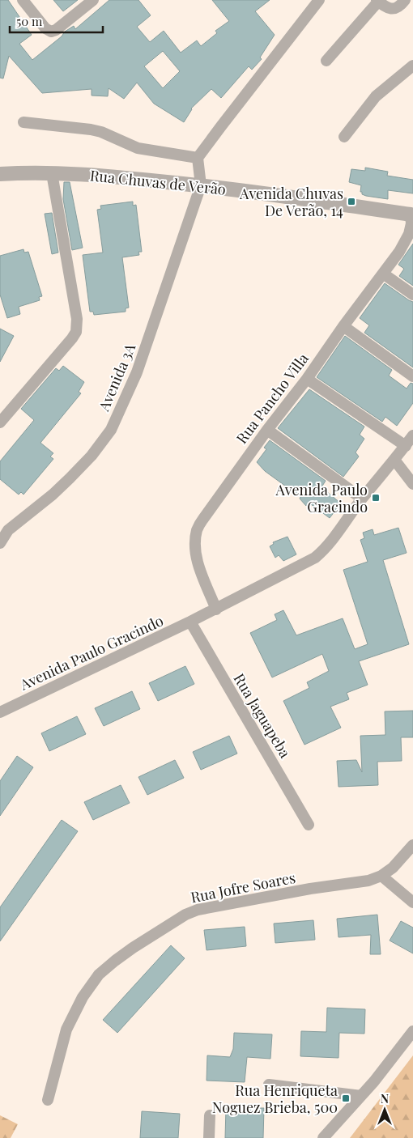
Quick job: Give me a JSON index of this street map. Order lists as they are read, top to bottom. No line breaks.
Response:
{"streets":{"street":["Rua Chuvas de Verão","Avenida 3A","Rua Pancho Villa","Avenida Paulo Gracindo","Rua Jaguapeba","Rua Jofre Soares"]},"crossings":[["Rua Chuvas de Verão","Avenida 3A"],["Rua Chuvas de Verão","Rua Pancho Villa"],["Rua Pancho Villa","Avenida Paulo Gracindo"],["Avenida Paulo Gracindo","Rua Jaguapeba"]],"places":{"transit":["Avenida Chuvas De Verão, 14","Avenida Paulo Gracindo","Rua Henriqueta Noguez Brieba, 500"]},"scale_bar":"50 m","north":"top"}
